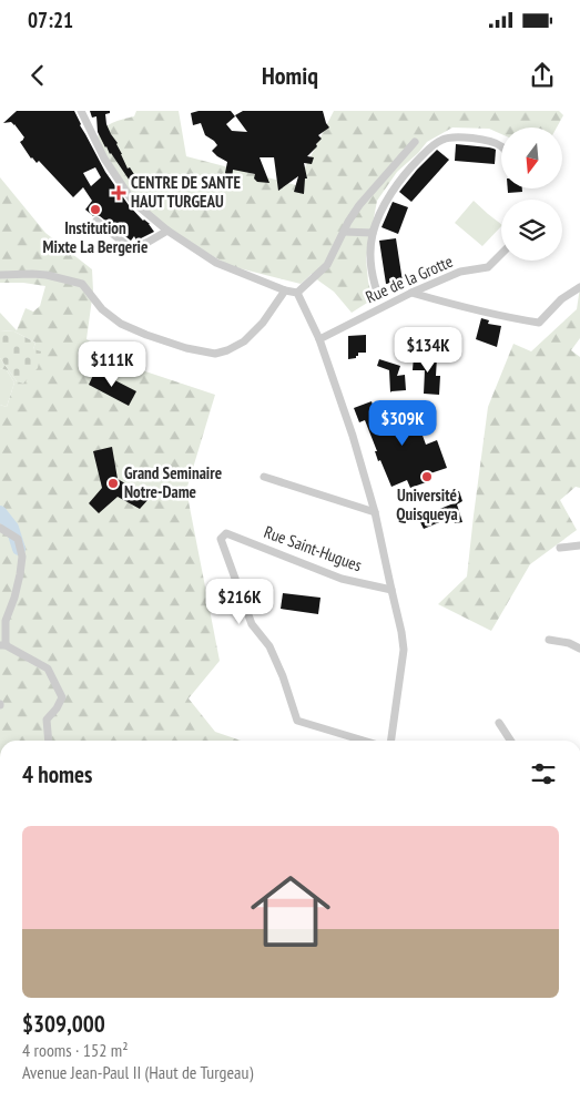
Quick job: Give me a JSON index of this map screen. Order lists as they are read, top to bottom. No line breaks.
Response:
{"streets":{"street":["Rue de la Grotte","Rue Saint-Hugues"]},"places":{"health":["CENTRE DE SANTE HAUT TURGEAU"],"other":["Institution Mixte La Bergerie","Université Quisqueya","Grand Seminaire Notre-Dame"]},"north":"bottom","page":{"status":"07:21","header":"Homiq","price":["$134K","$111K","$309K","$216K"],"heading":"4 homes","list":[{"name":"$309,000","note":"4 rooms · 152 m² · Avenue Jean-Paul II (Haut de Turgeau)"}]}}
